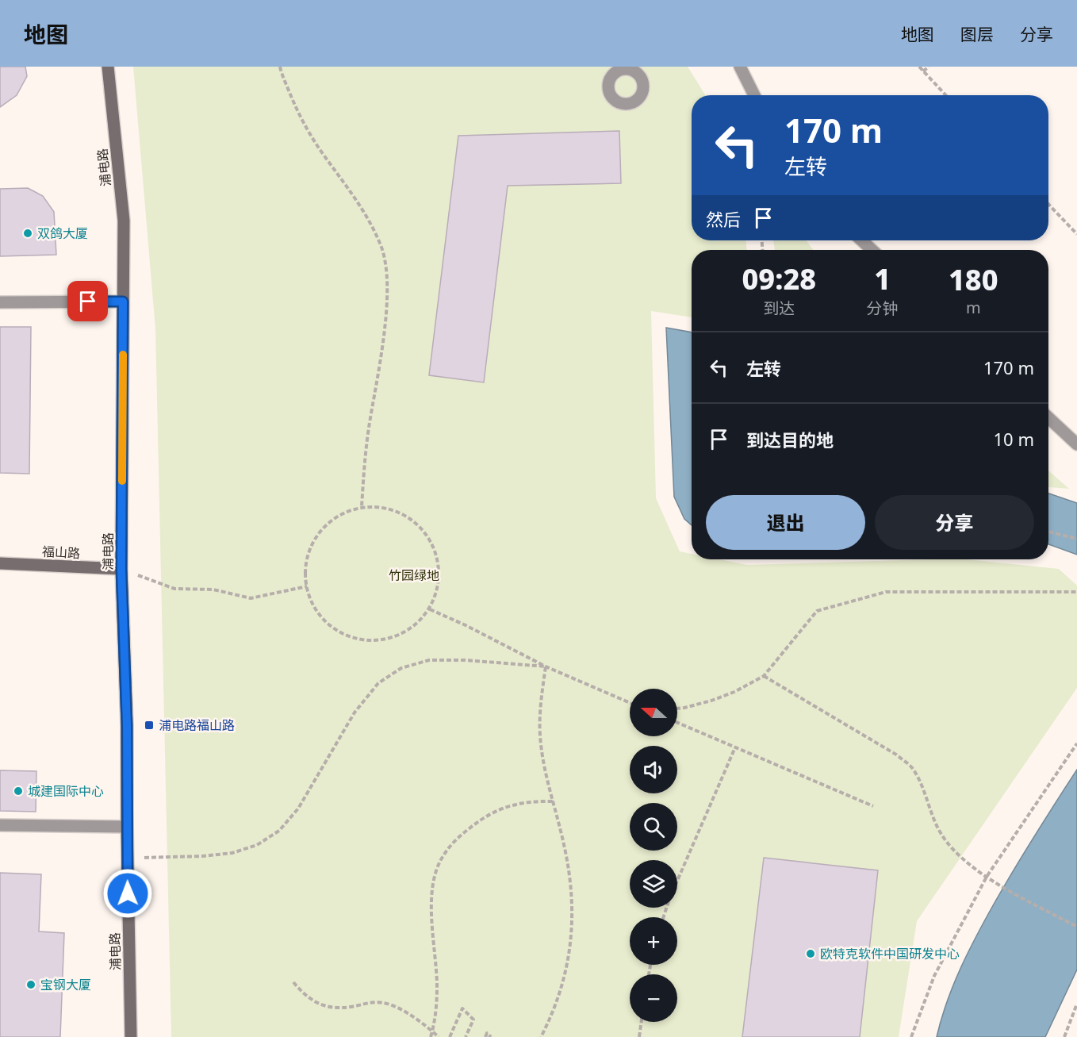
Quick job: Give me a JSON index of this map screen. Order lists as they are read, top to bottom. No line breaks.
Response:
{"streets":{"street":["浦电路","福山路"]},"crossings":[["浦电路","福山路"]],"parks":["竹园绿地"],"places":{"other":["双鸽大厦","城建国际中心","欧特克软件中国研发中心","宝钢大厦"],"transit":["浦电路福山路"]},"north":"left","page":{"header":"地图","nav":["地图","图层","分享"],"turn":["170 m","左转"],"then":"然后","eta":["09:28","到达","1","分钟","180","m"],"list":[{"name":"左转","value":"170 m"},{"name":"到达目的地","value":"10 m"}],"buttons":["退出","分享"],"map_buttons":["+","−"]}}
